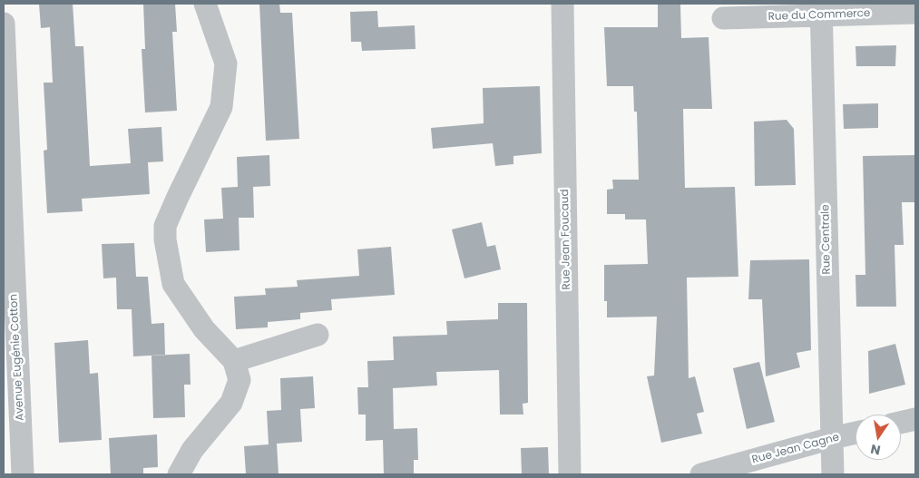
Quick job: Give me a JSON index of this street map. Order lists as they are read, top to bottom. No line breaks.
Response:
{"streets":{"street":["Rue du Commerce","Rue Jean Foucaud","Rue Centrale","Avenue Eugénie Cotton","Rue Jean Cagne"]},"crossings":[["Rue du Commerce","Rue Centrale"],["Rue Centrale","Rue Jean Cagne"]],"north":"bottom"}
